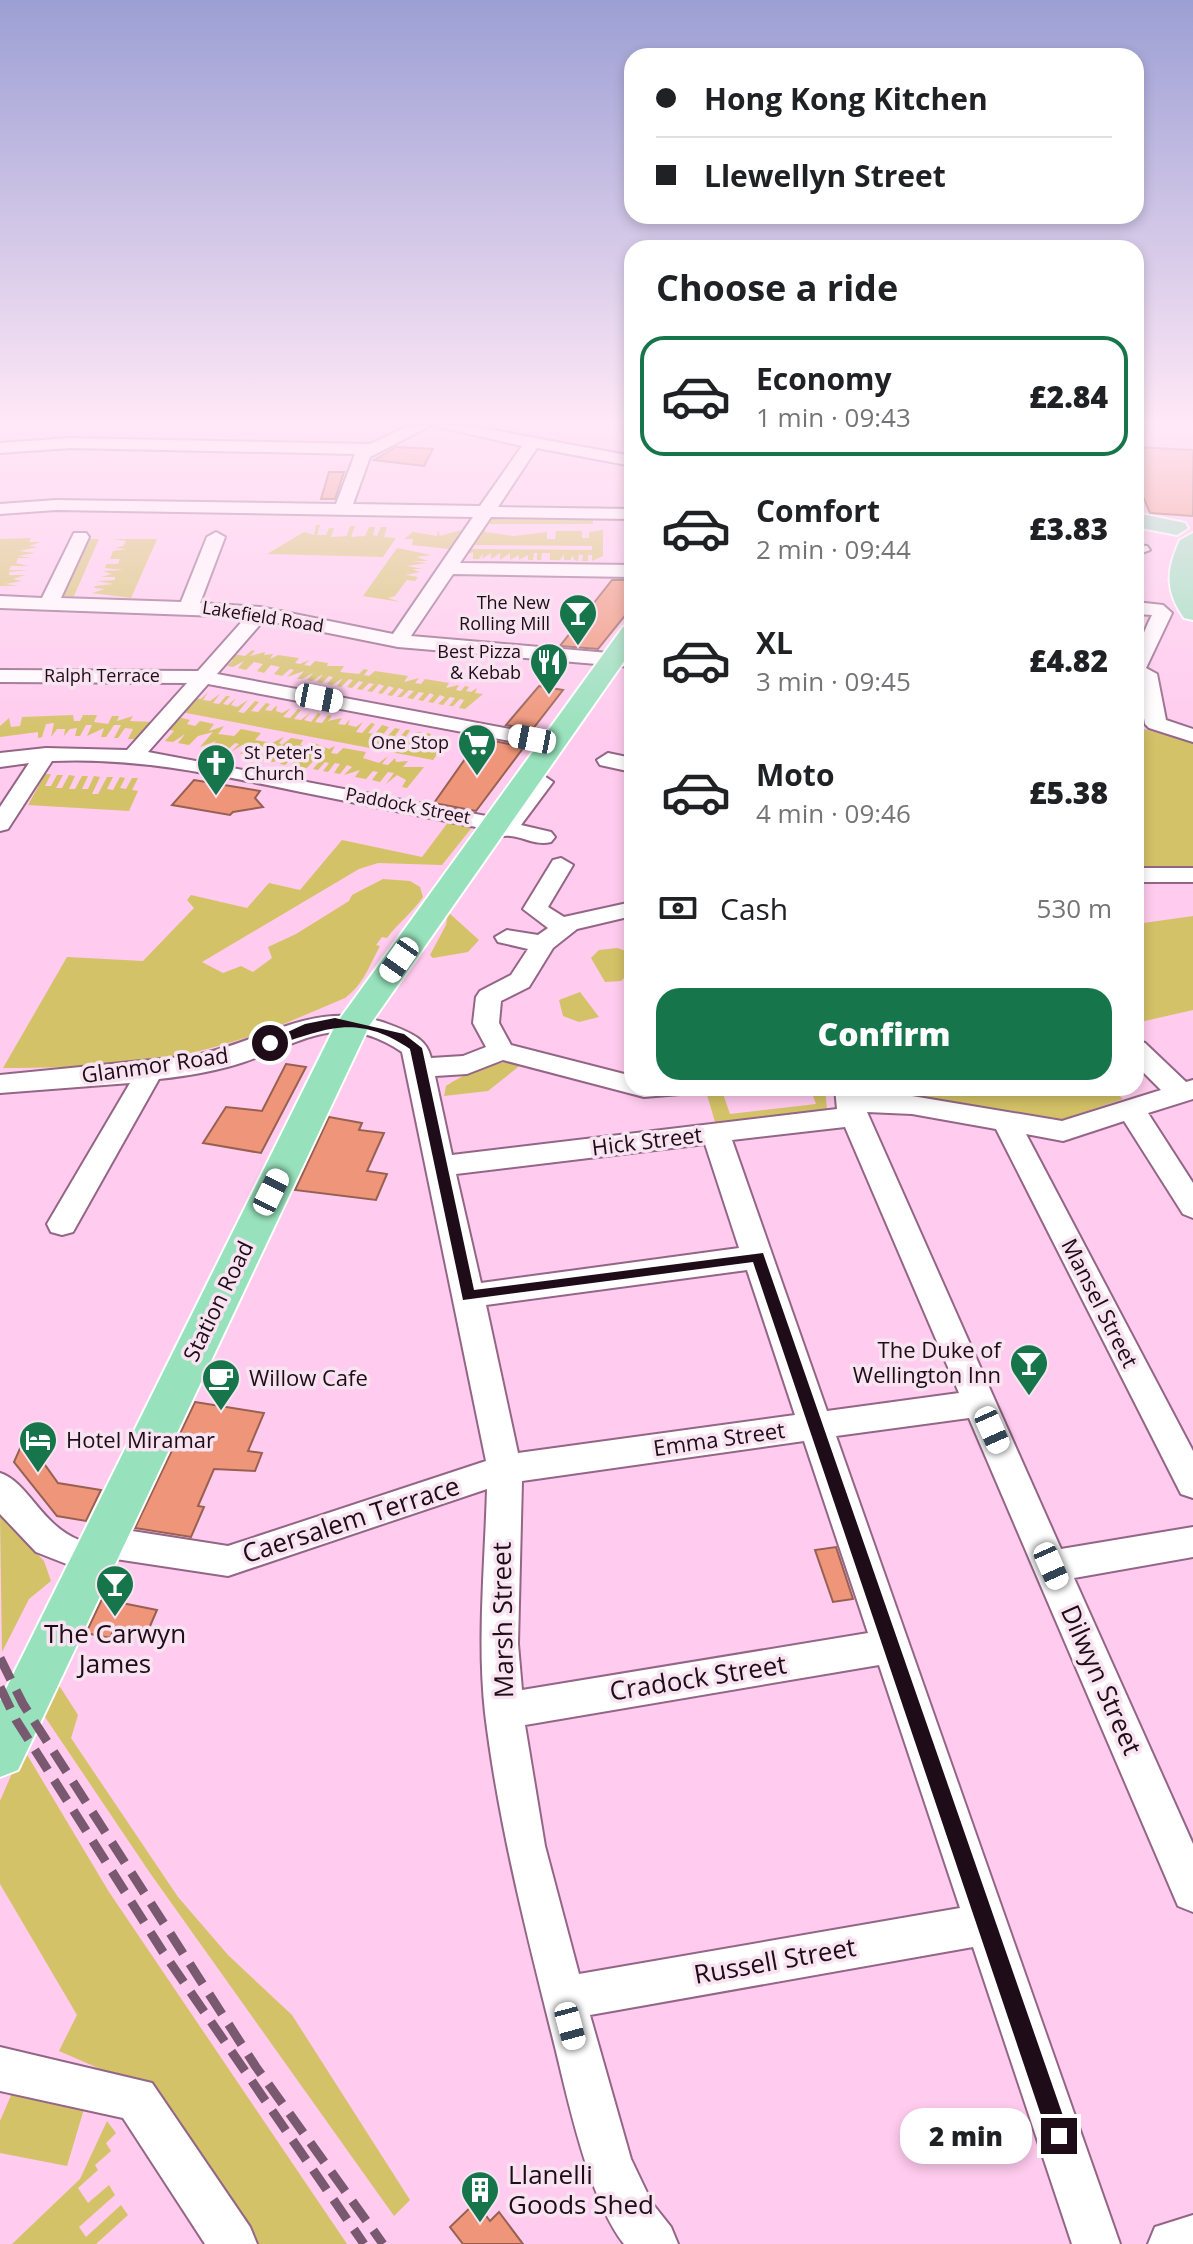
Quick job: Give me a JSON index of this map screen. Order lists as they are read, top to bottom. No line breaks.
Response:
{"streets":{"main road":["Station Road"],"street":["Lakefield Road","Ralph Terrace","Paddock Street","Glanmor Road","Hick Street","Mansel Street","Emma Street","Caersalem Terrace","Marsh Street","Cradock Street","Dilwyn Street","Russell Street"]},"crossings":[["Lakefield Road","Station Road"],["Ralph Terrace","Station Road"],["Paddock Street","Station Road"],["Glanmor Road","Station Road"],["Glanmor Road","Marsh Street"],["Hick Street","Mansel Street"],["Hick Street","Marsh Street"],["Hick Street","Dilwyn Street"],["Station Road","Caersalem Terrace"],["Station Road","Marsh Street"],["Emma Street","Caersalem Terrace"],["Emma Street","Marsh Street"],["Emma Street","Dilwyn Street"],["Caersalem Terrace","Marsh Street"],["Marsh Street","Cradock Street"],["Marsh Street","Russell Street"]],"places":{"bar":["The New Rolling Mill","The Duke of Wellington Inn","The Carwyn James"],"restaurant":["Best Pizza & Kebab"],"supermarket":["One Stop"],"church":["St Peter's Church"],"cafe":["Willow Cafe"],"hotel":["Hotel Miramar"],"building":["Llanelli Goods Shed"]},"page":{"banner":["Hong Kong Kitchen","Llewellyn Street"],"heading":"Choose a ride","list":[{"name":"Economy","note":"1 min · 09:43","value":"£2.84"},{"name":"Comfort","note":"2 min · 09:44","value":"£3.83"},{"name":"XL","note":"3 min · 09:45","value":"£4.82"},{"name":"Moto","note":"4 min · 09:46","value":"£5.38"}],"pay":["Cash","530 m"],"buttons":"Confirm","bubble":"2 min"}}
